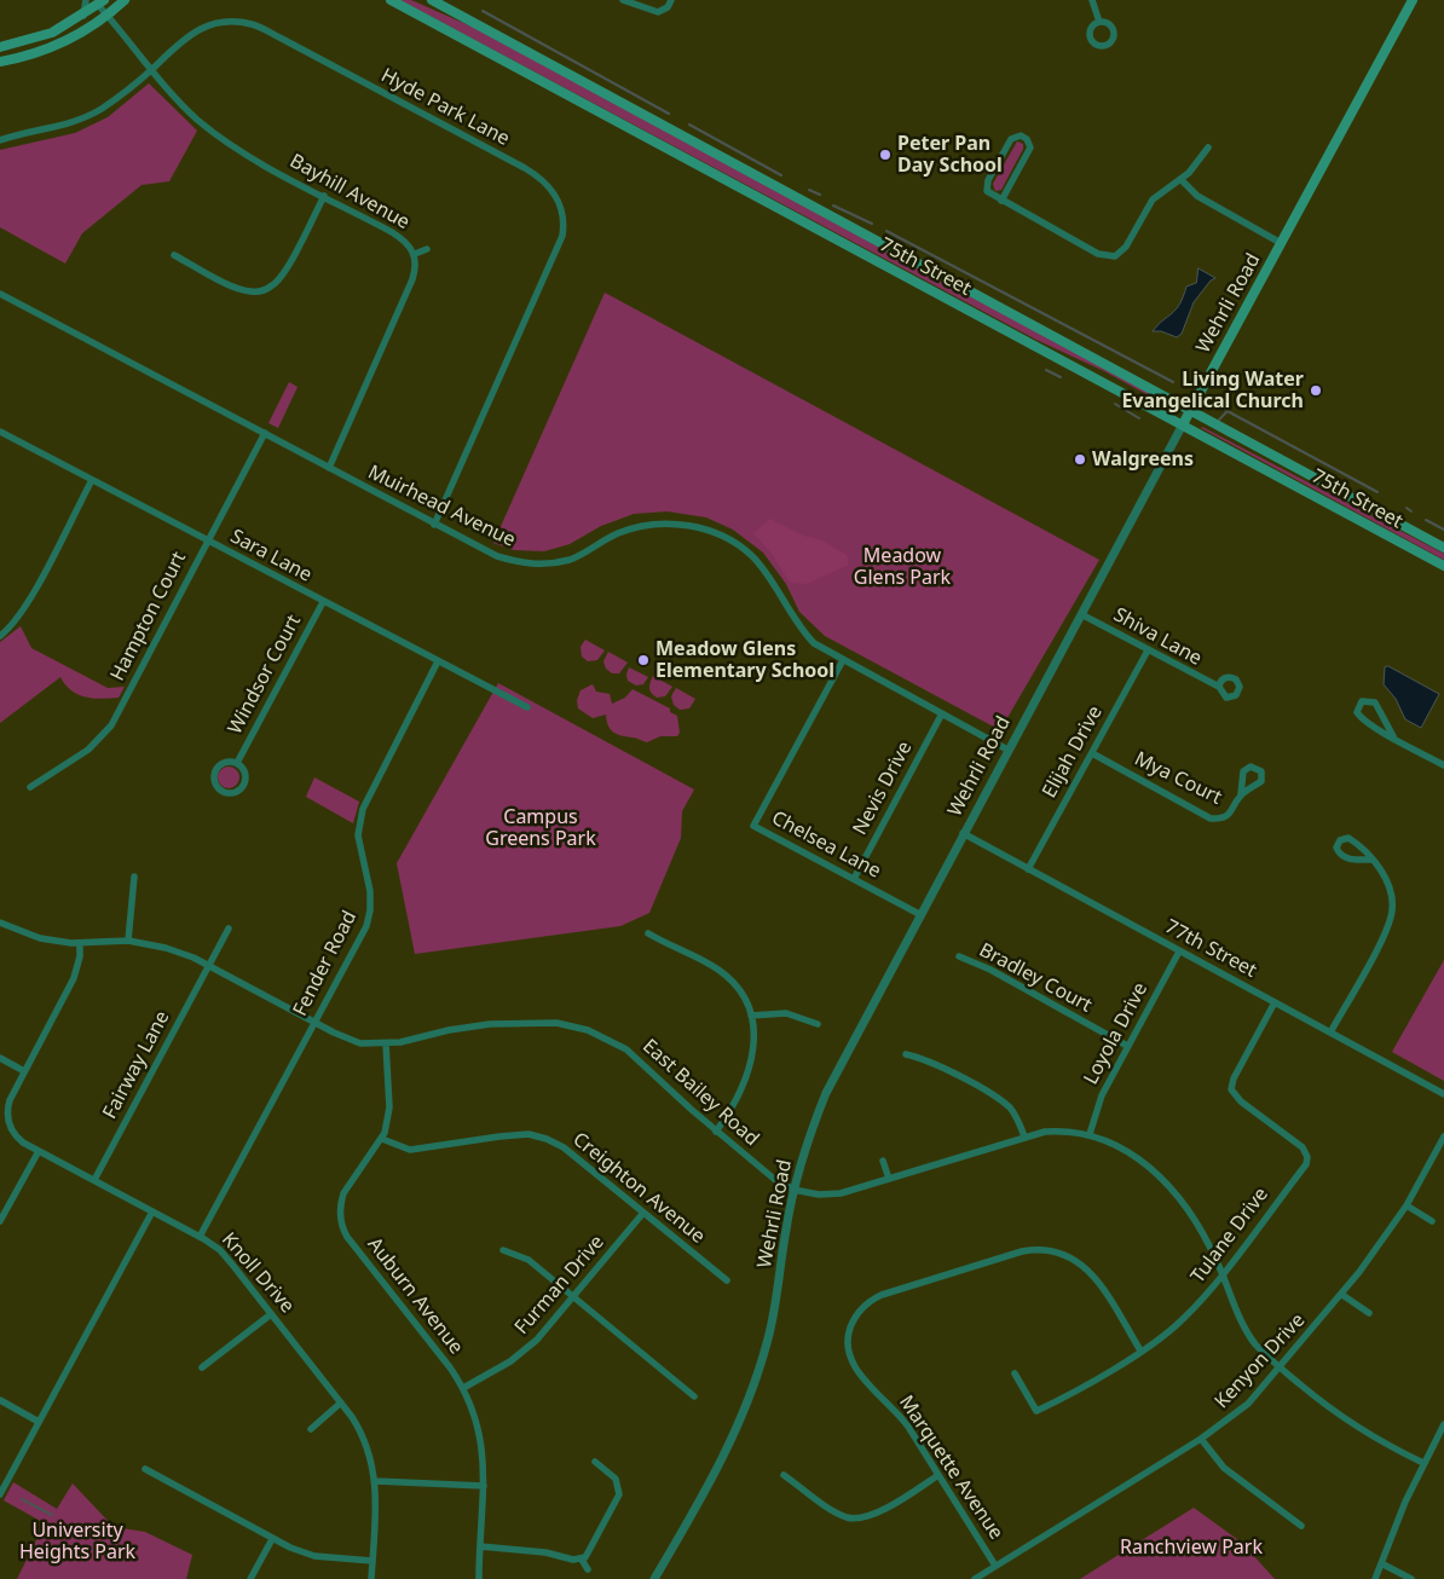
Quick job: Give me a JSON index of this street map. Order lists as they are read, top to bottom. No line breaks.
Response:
{"streets":{"main road":["75th Street","Wehrli Road"],"street":["Hyde Park Lane","Bayhill Avenue","Muirhead Avenue","Sara Lane","Hampton Court","Shiva Lane","Windsor Court","Elijah Drive","Mya Court","Nevis Drive","Chelsea Lane","77th Street","Fender Road","Bradley Court","Loyola Drive","Fairway Lane","East Bailey Road","Creighton Avenue","Tulane Drive","Knoll Drive","Furman Drive","Auburn Avenue","Kenyon Drive","Marquette Avenue"]},"crossings":[["Hyde Park Lane","Bayhill Avenue"],["Hyde Park Lane","Muirhead Avenue"],["Bayhill Avenue","Muirhead Avenue"],["75th Street","Wehrli Road"],["Wehrli Road","Muirhead Avenue"],["Wehrli Road","Shiva Lane"],["Wehrli Road","Chelsea Lane"],["Wehrli Road","77th Street"],["Wehrli Road","East Bailey Road"],["Muirhead Avenue","Hampton Court"],["Muirhead Avenue","Nevis Drive"],["Muirhead Avenue","Chelsea Lane"],["Sara Lane","Hampton Court"],["Sara Lane","Windsor Court"],["Sara Lane","Fender Road"],["Shiva Lane","Elijah Drive"],["Elijah Drive","Mya Court"],["Elijah Drive","77th Street"],["Nevis Drive","Chelsea Lane"],["77th Street","Loyola Drive"],["77th Street","Tulane Drive"],["Fender Road","East Bailey Road"],["Fender Road","Knoll Drive"],["Bradley Court","Loyola Drive"],["Loyola Drive","East Bailey Road"],["Fairway Lane","East Bailey Road"],["Fairway Lane","Knoll Drive"],["East Bailey Road","Tulane Drive"],["East Bailey Road","Knoll Drive"],["East Bailey Road","Auburn Avenue"],["East Bailey Road","Kenyon Drive"],["Creighton Avenue","Furman Drive"],["Creighton Avenue","Auburn Avenue"],["Tulane Drive","Marquette Avenue"],["Furman Drive","Auburn Avenue"],["Kenyon Drive","Marquette Avenue"]],"parks":["Meadow Glens Park","Campus Greens Park","University Heights Park","Ranchview Park"],"places":["Peter Pan Day School","Living Water Evangelical Church","Walgreens","Meadow Glens Elementary School"]}
